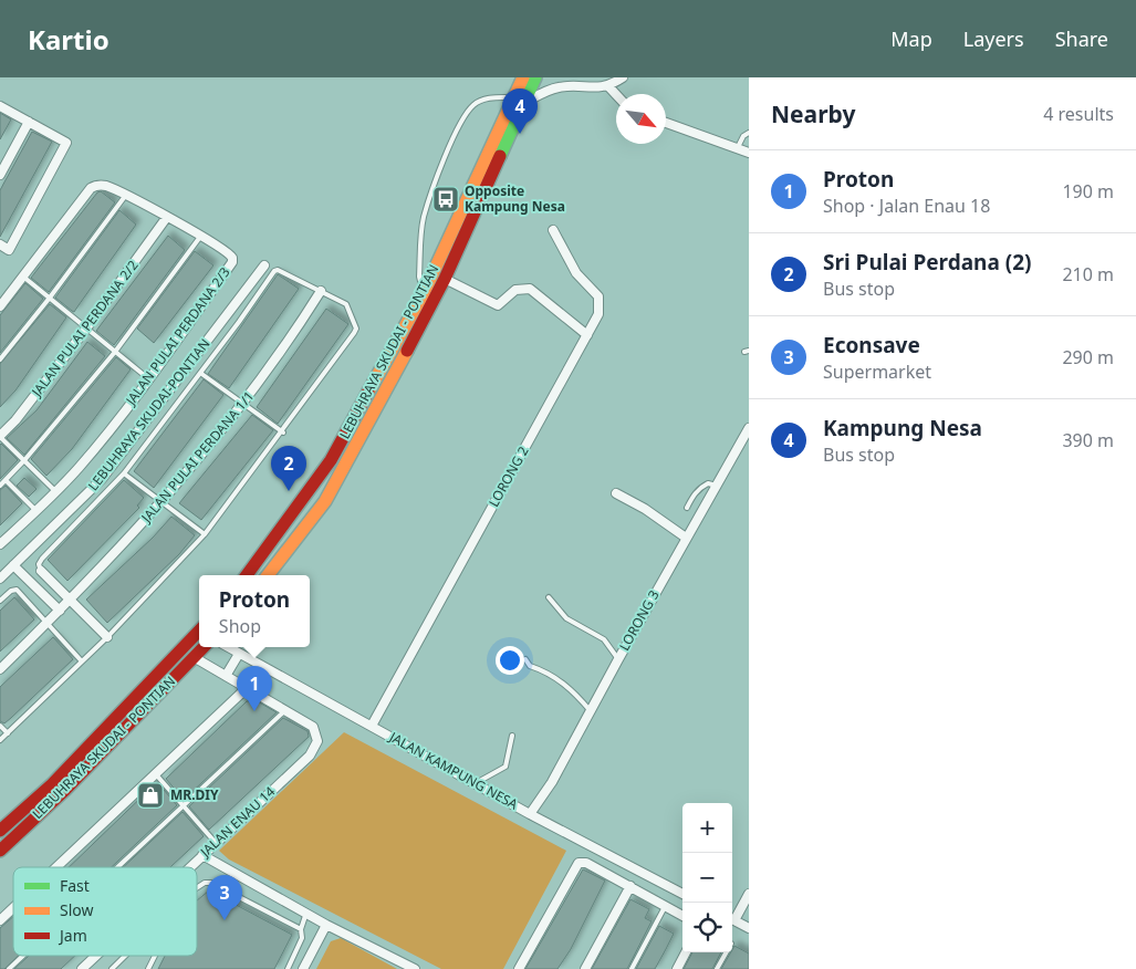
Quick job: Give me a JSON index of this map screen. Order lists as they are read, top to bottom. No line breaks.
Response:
{"streets":{"highway":["LEBUHRAYA SKUDAI - PONTIAN"],"street":["JALAN PULAI PERDANA 2/2","JALAN PULAI PERDANA 2/3","LEBUHRAYA SKUDAI-PONTIAN","JALAN PULAI PERDANA 1/1","LORONG 2","LORONG 3","JALAN KAMPUNG NESA","JALAN ENAU 14"]},"crossings":[["JALAN PULAI PERDANA 2/2","JALAN PULAI PERDANA 2/3"],["LORONG 2","JALAN KAMPUNG NESA"],["LORONG 3","JALAN KAMPUNG NESA"]],"places":{"bus stop":["Opposite Kampung Nesa"],"shop":["MR.DIY"]},"legend":["Fast","Slow","Jam"],"north":"bottom right","page":{"header":"Kartio","nav":["Map","Layers","Share"],"heading":["Nearby","4 results"],"pins":["4","2","1","3"],"list":[{"mark":"1","name":"Proton","note":"Shop · Jalan Enau 18","value":"190 m"},{"mark":"2","name":"Sri Pulai Perdana (2)","note":"Bus stop","value":"210 m"},{"mark":"3","name":"Econsave","note":"Supermarket","value":"290 m"},{"mark":"4","name":"Kampung Nesa","note":"Bus stop","value":"390 m"}],"popup":["Proton","Shop"],"map_buttons":["+","−"]}}
